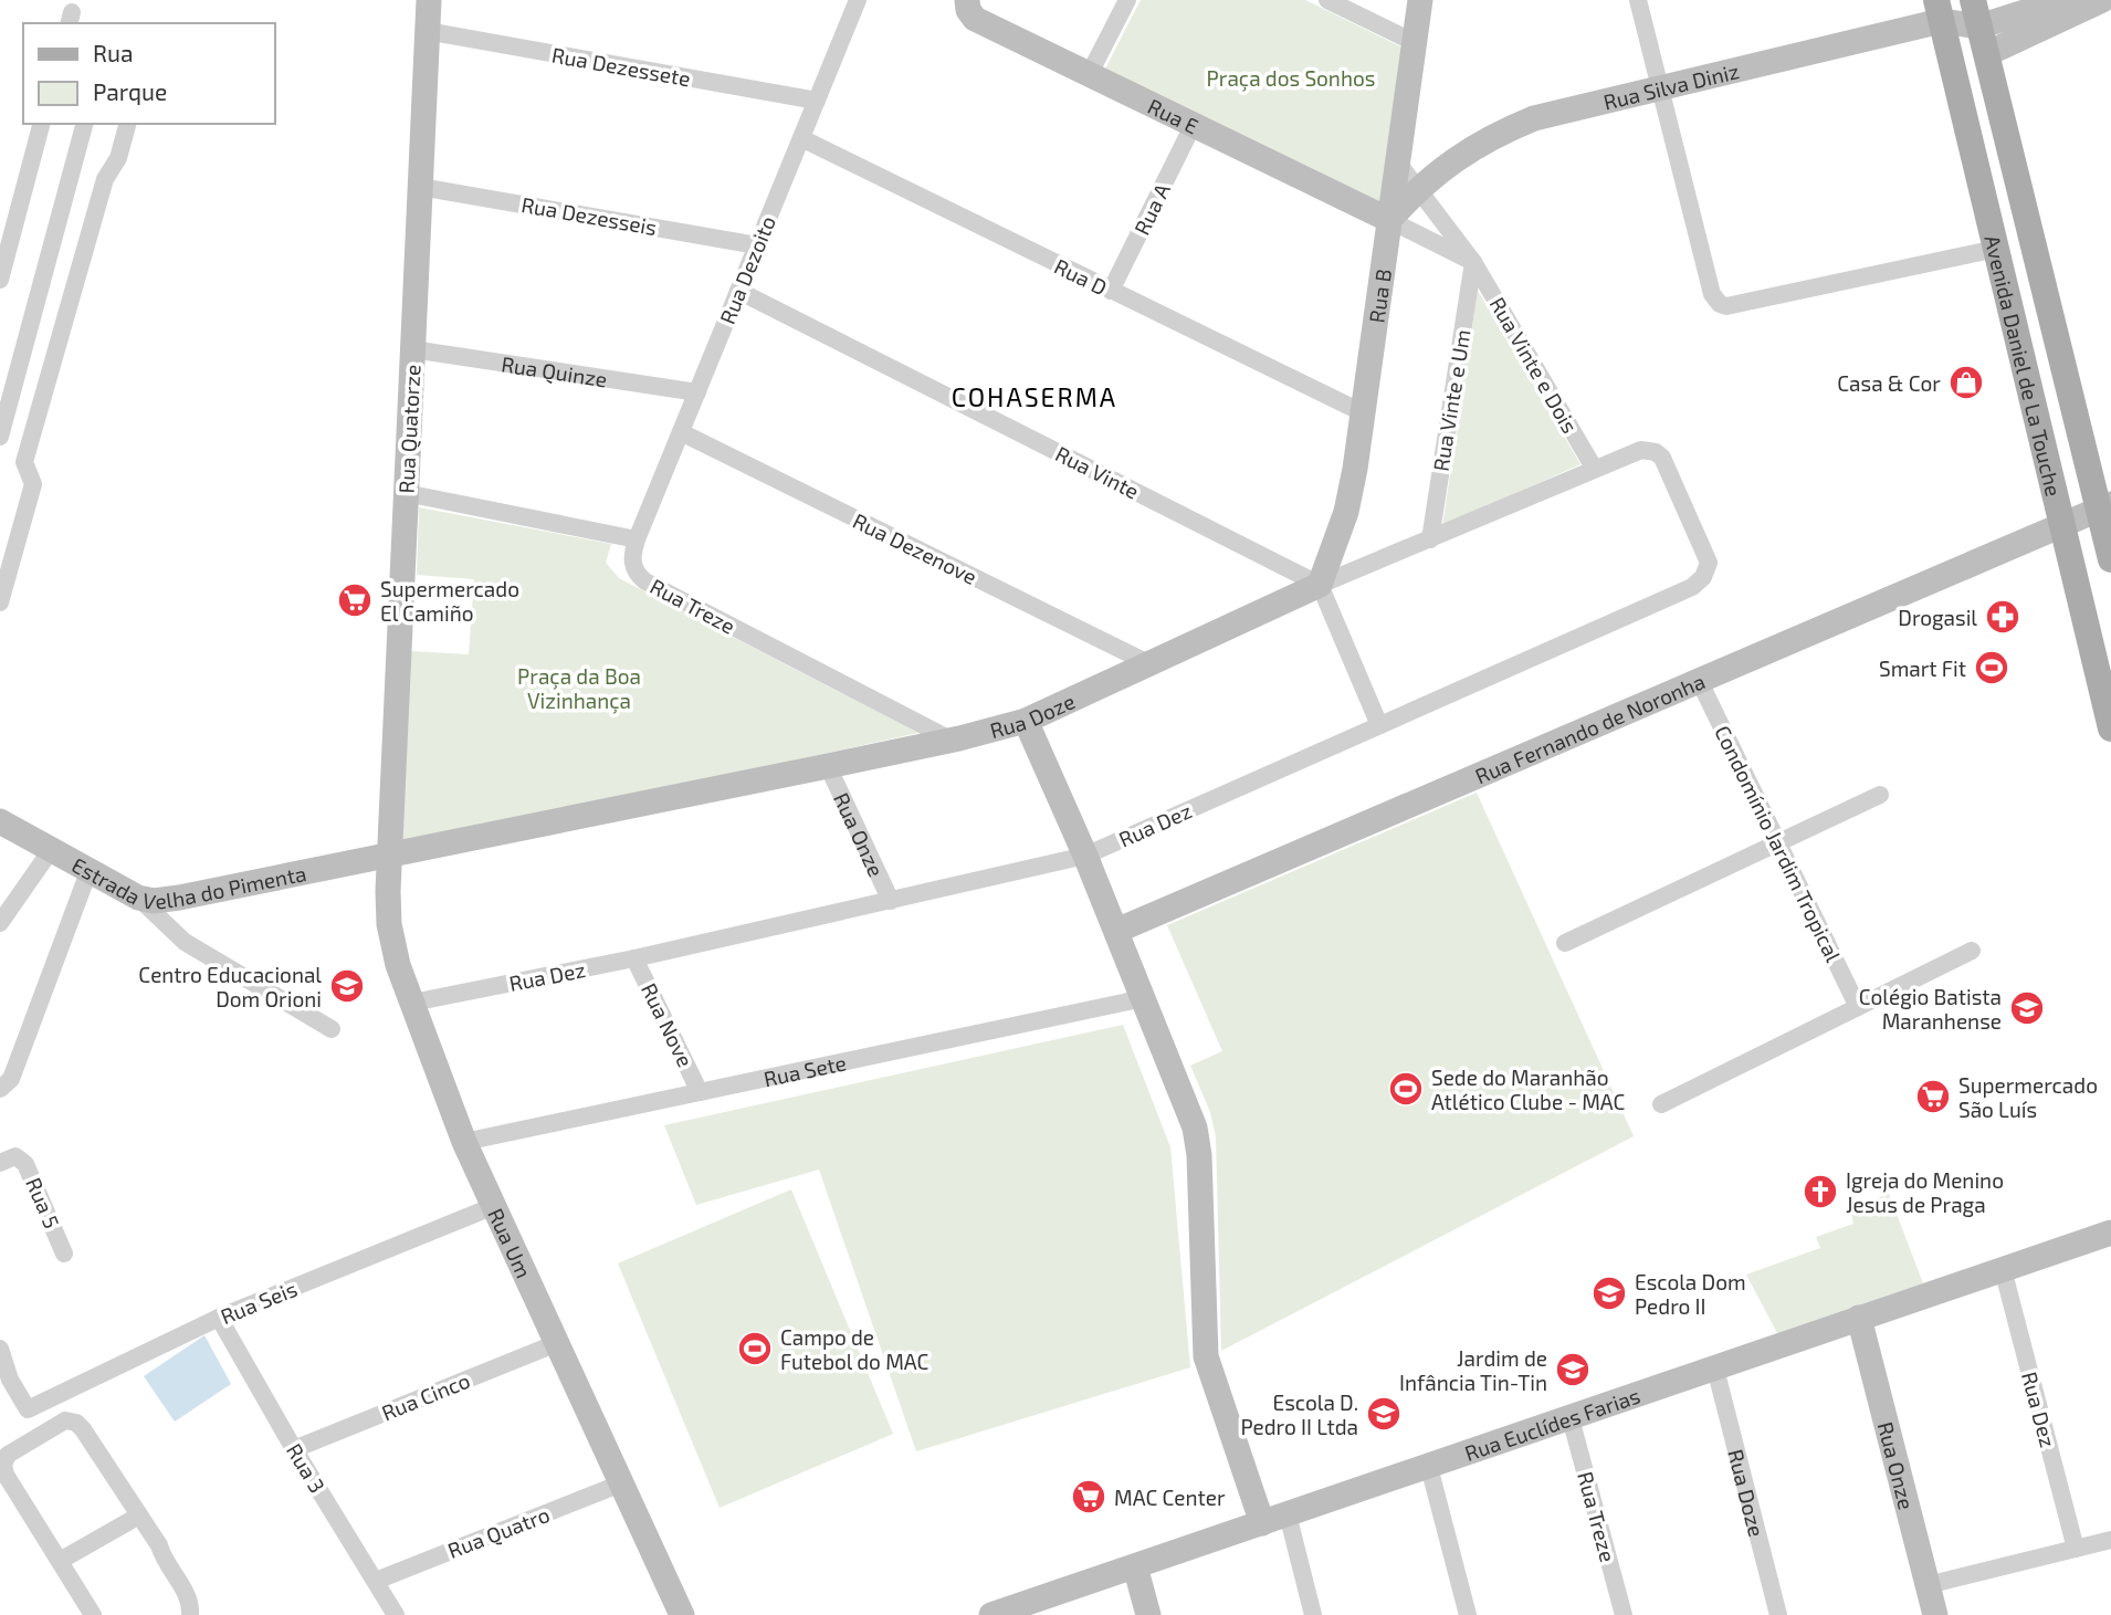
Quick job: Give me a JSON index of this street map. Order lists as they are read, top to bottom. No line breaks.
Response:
{"streets":{"main road":["Avenida Daniel de La Touche"],"street":["Rua Dezessete","Rua Silva Diniz","Rua E","Rua A","Rua Dezesseis","Rua Dezoito","Rua D","Rua B","Rua Vinte e Dois","Rua Quinze","Rua Vinte e Um","Rua Quatorze","Rua Vinte","Rua Dezenove","Rua Treze","Rua Doze","Rua Fernando de Noronha","Rua Dez","Rua Onze","Condomínio Jardim Tropical","Estrada Velha do Pimenta","Rua Nove","Rua Sete","Rua 5","Rua Um","Rua Seis","Rua Cinco","Rua Euclídes Farias","Rua 3","Rua Quatro"]},"crossings":[["Rua Dezessete","Rua Dezoito"],["Rua Dezessete","Rua Quatorze"],["Rua Silva Diniz","Rua E"],["Rua Silva Diniz","Rua B"],["Rua Silva Diniz","Avenida Daniel de La Touche"],["Rua Silva Diniz","Rua Vinte e Dois"],["Rua E","Rua A"],["Rua E","Rua B"],["Rua A","Rua D"],["Rua Dezesseis","Rua Dezoito"],["Rua Dezesseis","Rua Quatorze"],["Rua Dezoito","Rua D"],["Rua Dezoito","Rua Quinze"],["Rua Dezoito","Rua Vinte"],["Rua Dezoito","Rua Dezenove"],["Rua Dezoito","Rua Treze"],["Rua D","Rua B"],["Rua B","Rua Vinte e Dois"],["Rua B","Rua Vinte"],["Rua B","Rua Doze"],["Avenida Daniel de La Touche","Rua Fernando de Noronha"],["Rua Vinte e Dois","Rua Vinte e Um"],["Rua Vinte e Dois","Rua Doze"],["Rua Quinze","Rua Quatorze"],["Rua Vinte e Um","Rua Doze"],["Rua Quatorze","Rua Doze"],["Rua Quatorze","Estrada Velha do Pimenta"],["Rua Quatorze","Rua Um"],["Rua Vinte","Rua Doze"],["Rua Dezenove","Rua Doze"],["Rua Treze","Rua Doze"],["Rua Treze","Rua Euclídes Farias"],["Rua Doze","Rua Dez"],["Rua Doze","Rua Onze"],["Rua Doze","Estrada Velha do Pimenta"],["Rua Doze","Rua Um"],["Rua Doze","Rua Euclídes Farias"],["Rua Fernando de Noronha","Condomínio Jardim Tropical"],["Rua Dez","Rua Onze"],["Rua Dez","Rua Nove"],["Rua Dez","Rua Um"],["Rua Dez","Rua Euclídes Farias"],["Rua Onze","Rua Euclídes Farias"],["Estrada Velha do Pimenta","Rua Um"],["Rua Nove","Rua Sete"],["Rua Sete","Rua Um"],["Rua Um","Rua Seis"],["Rua Um","Rua Cinco"],["Rua Um","Rua Quatro"],["Rua Seis","Rua 3"],["Rua Cinco","Rua 3"],["Rua 3","Rua Quatro"]],"districts":["COHASERMA"],"parks":["Praça dos Sonhos","Praça da Boa Vizinhança"],"places":{"shop":["Casa & Cor"],"supermarket":["Supermercado El Camiño","Supermercado São Luís","MAC Center"],"pharmacy":["Drogasil"],"sports":["Smart Fit","Sede do Maranhão Atlético Clube - MAC","Campo de Futebol do MAC"],"school or university":["Centro Educacional Dom Orioni","Colégio Batista Maranhense","Escola Dom Pedro II","Jardim de Infância Tin-Tin","Escola D. Pedro II Ltda"],"church":["Igreja do Menino Jesus de Praga"]},"legend":["Rua","Parque"]}
